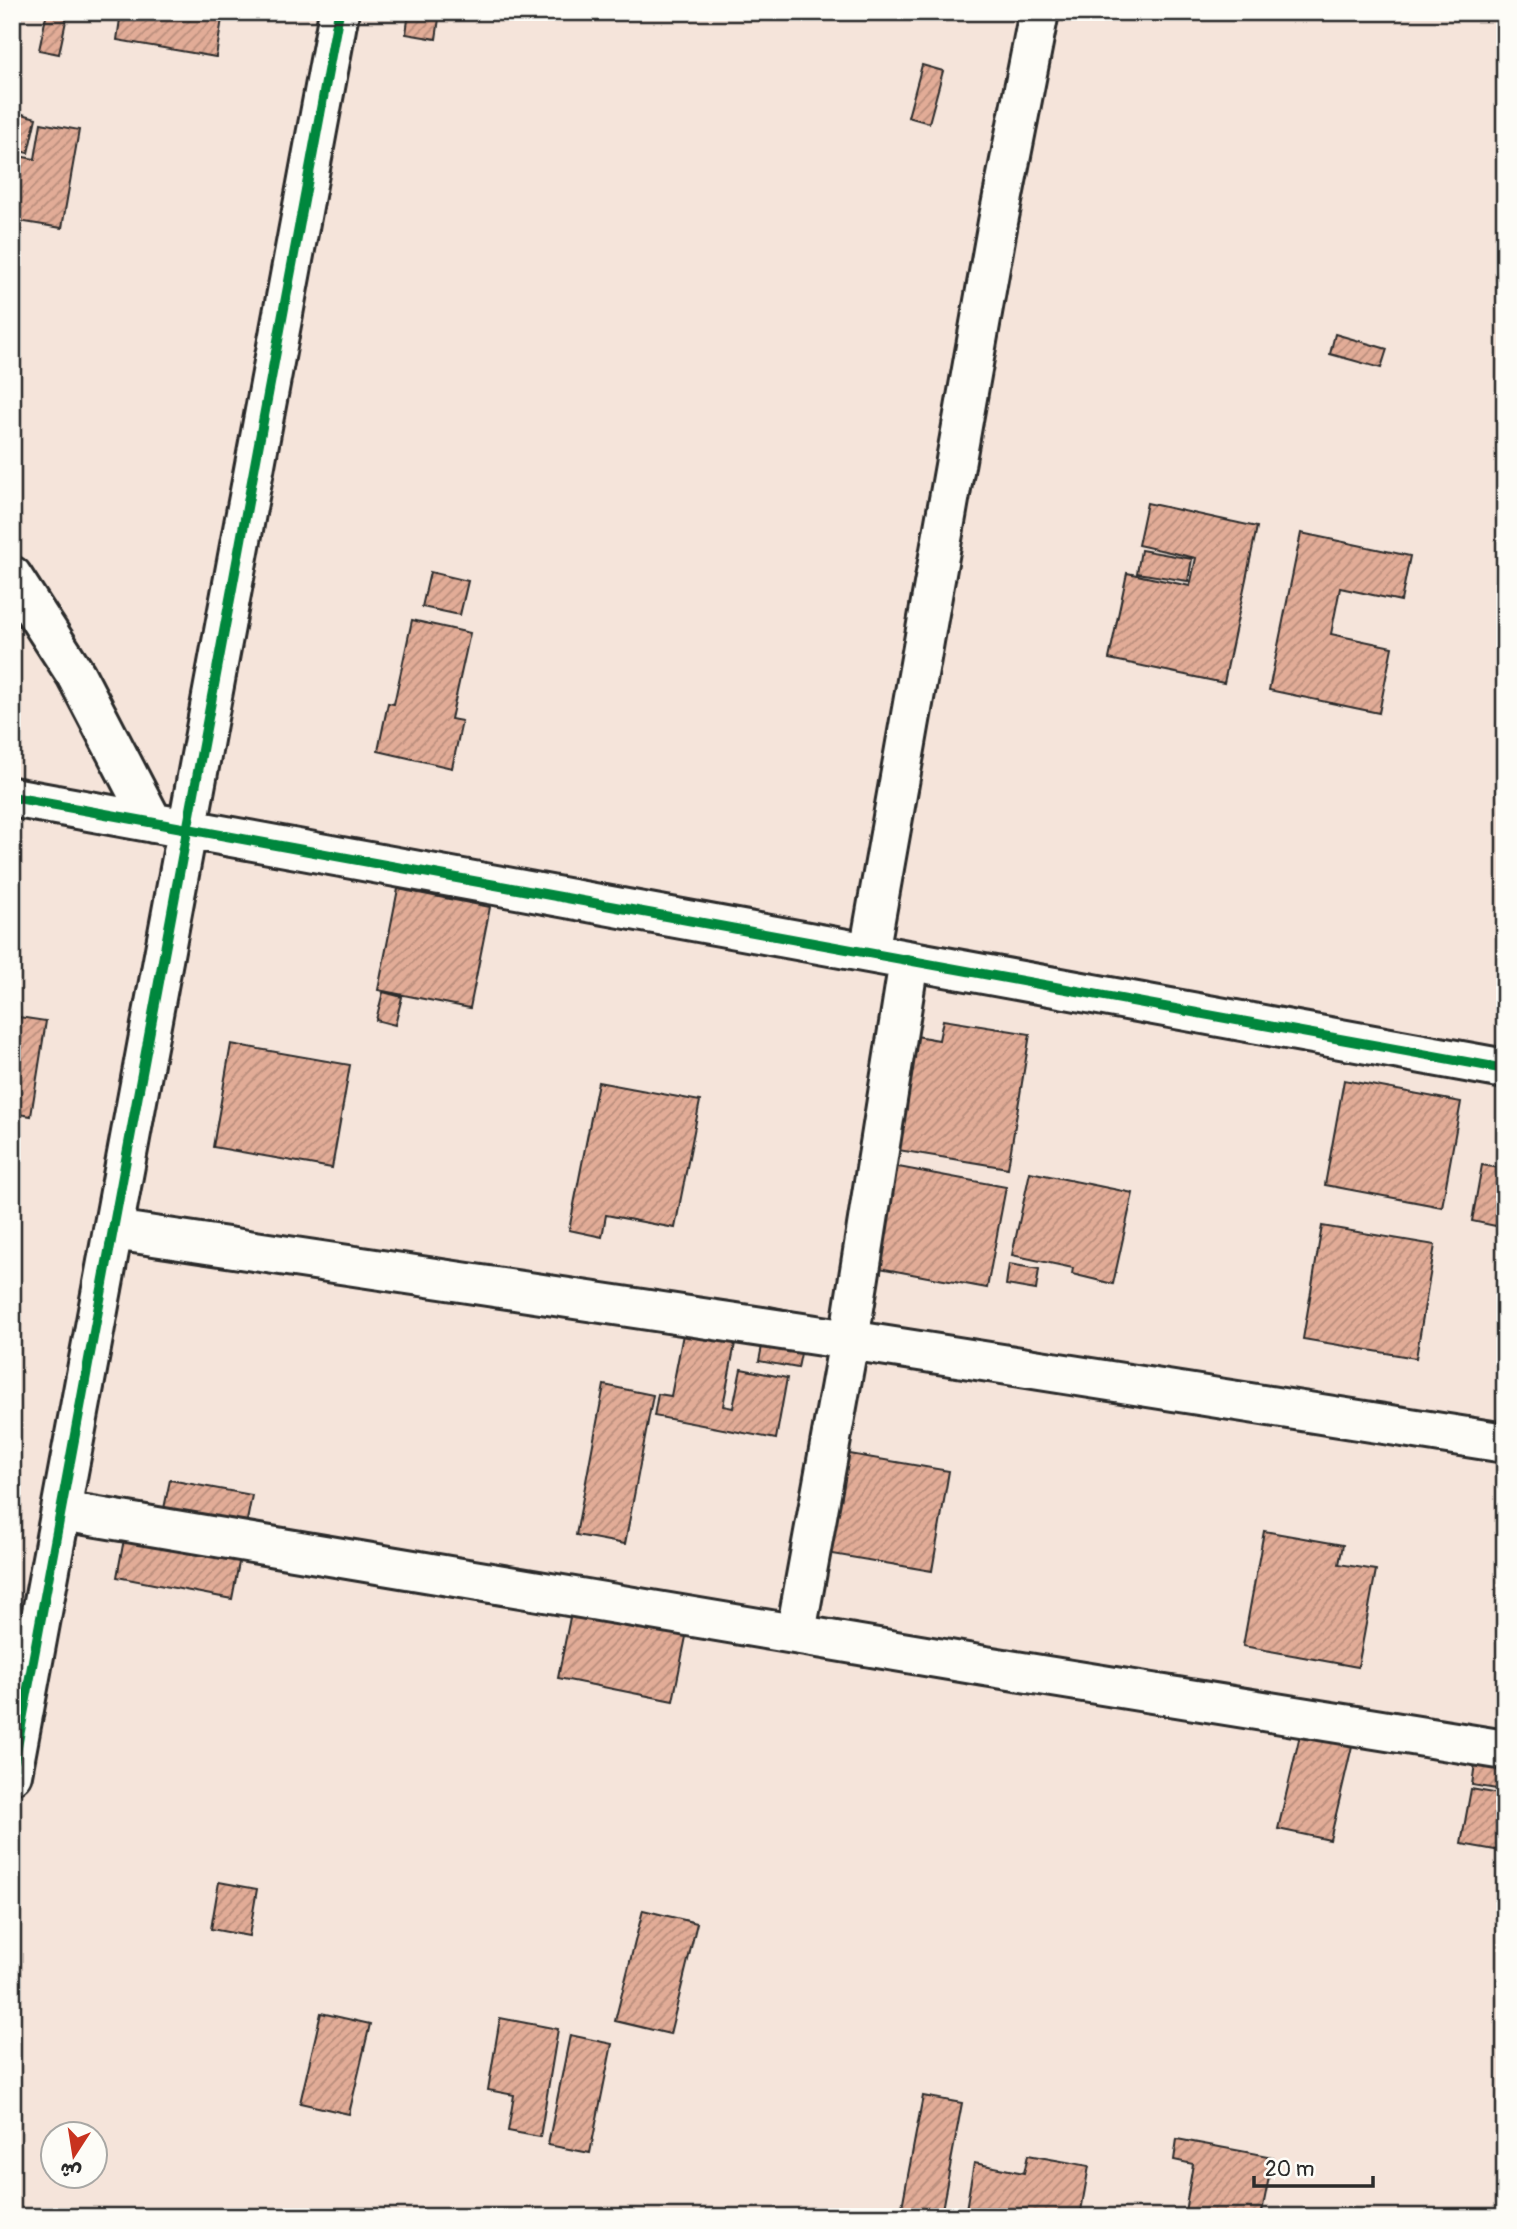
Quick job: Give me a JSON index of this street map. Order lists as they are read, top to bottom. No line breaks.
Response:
{"scale_bar":"20 m","north":"bottom"}
